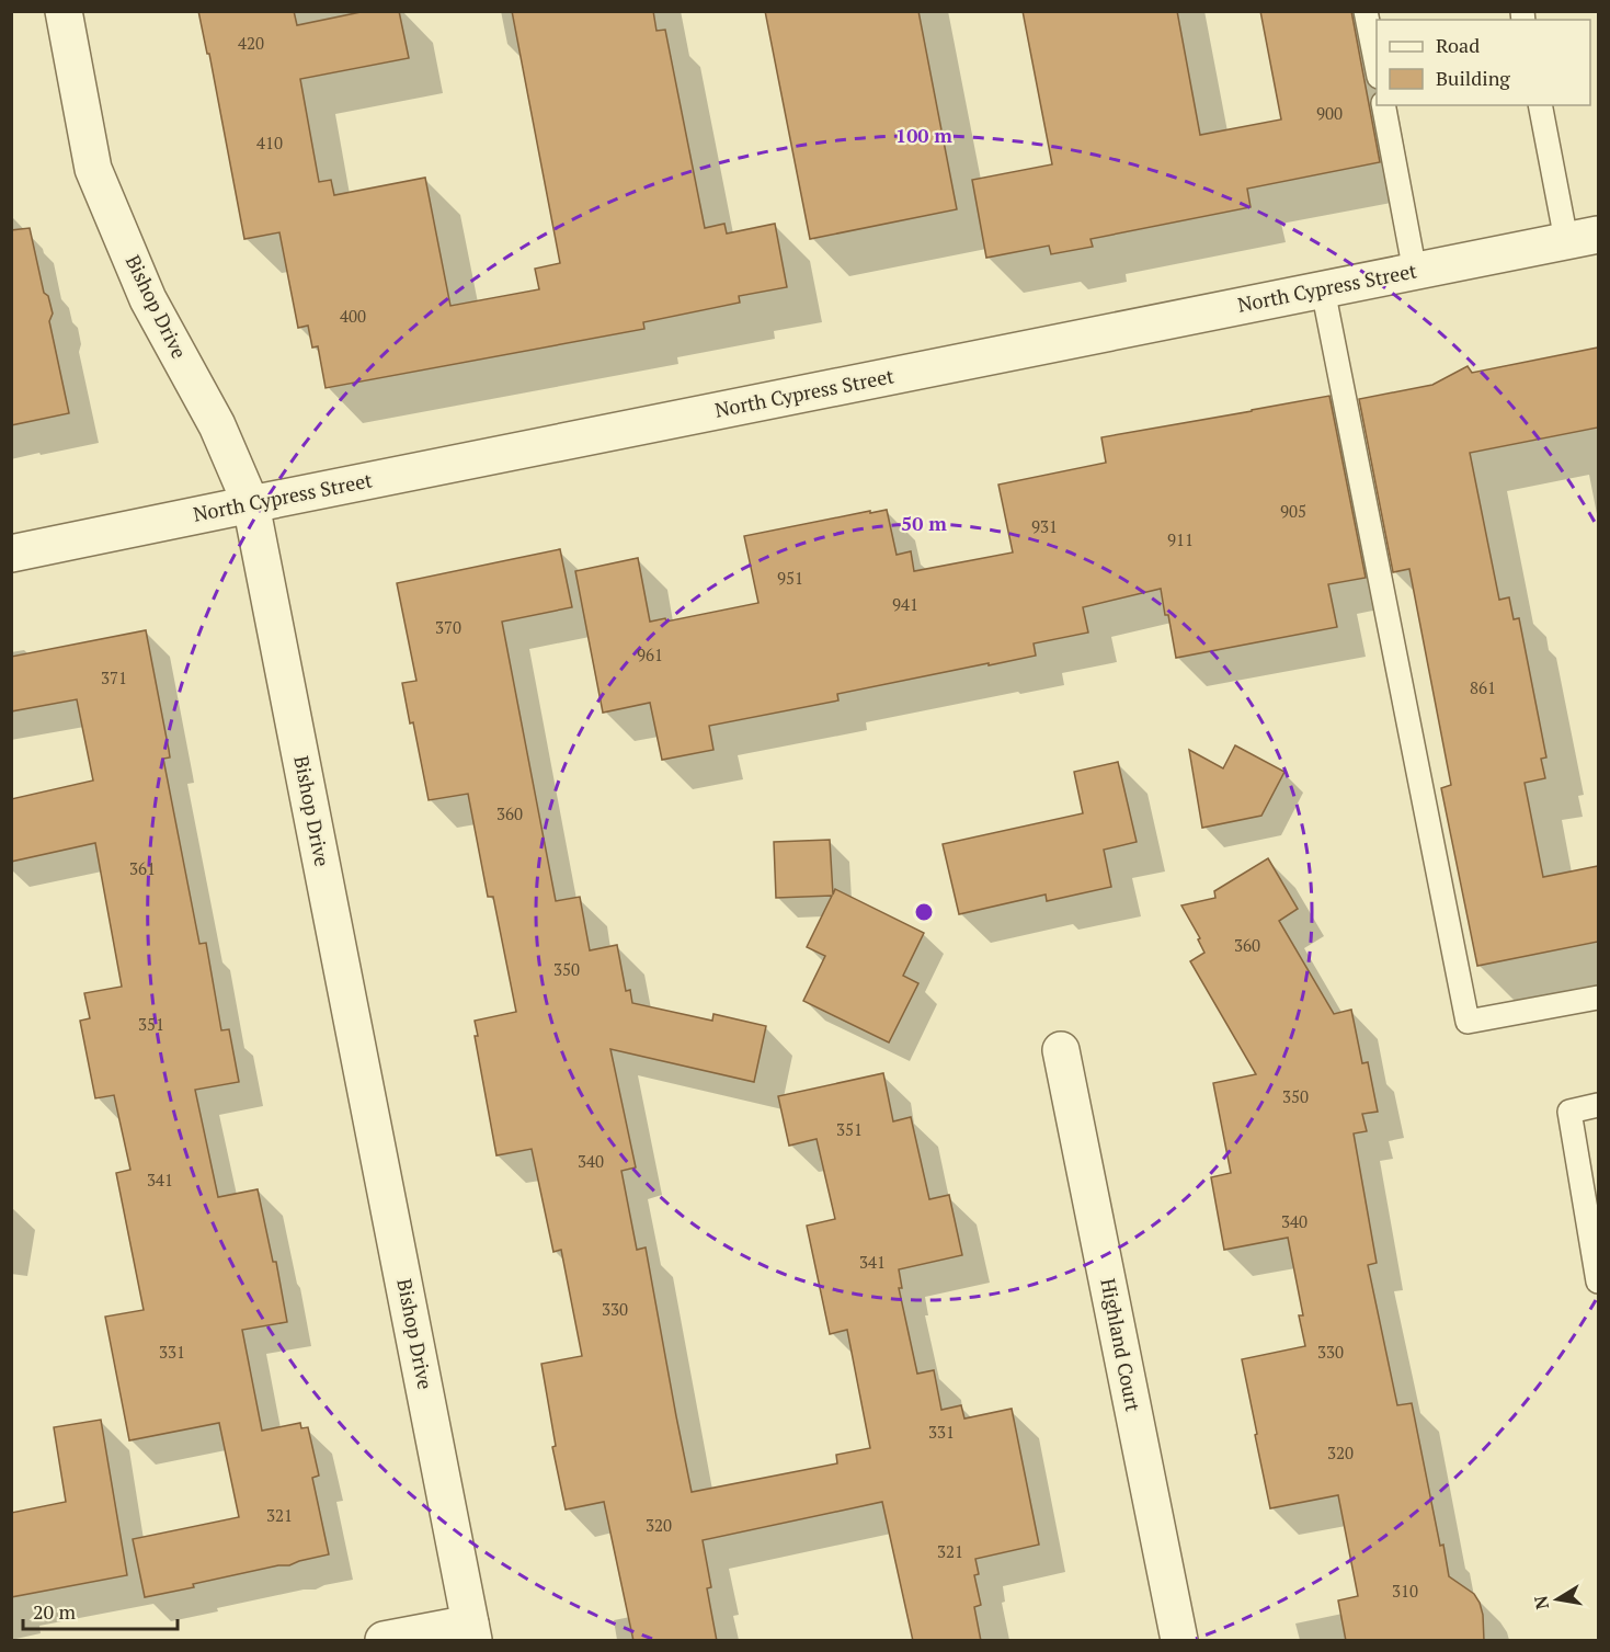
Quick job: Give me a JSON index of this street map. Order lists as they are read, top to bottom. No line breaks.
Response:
{"streets":{"street":["North Cypress Street","Bishop Drive","Highland Court"]},"crossings":[["North Cypress Street","Bishop Drive"]],"house_numbers":["420","900","410","400","905","931","911","951","941","370","961","371","861","360","361","360","350","351","350","351","340","341","340","341","330","331","330","331","320","321","320","321","310"],"legend":["Road","Building"],"scale_bar":"20 m","north":"left","rings":["100 m","50 m"]}
